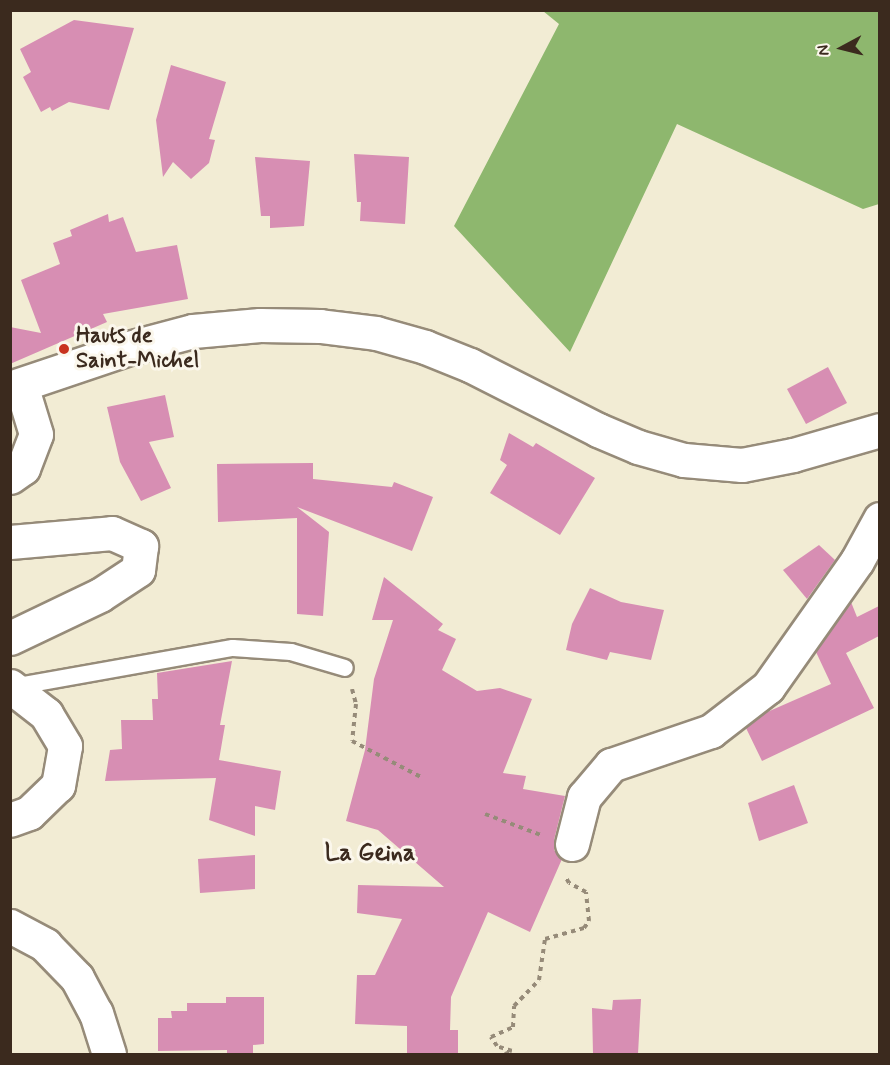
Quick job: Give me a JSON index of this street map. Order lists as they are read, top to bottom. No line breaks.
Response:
{"districts":["La Geina"],"places":["Hauts de Saint-Michel"],"north":"left"}
